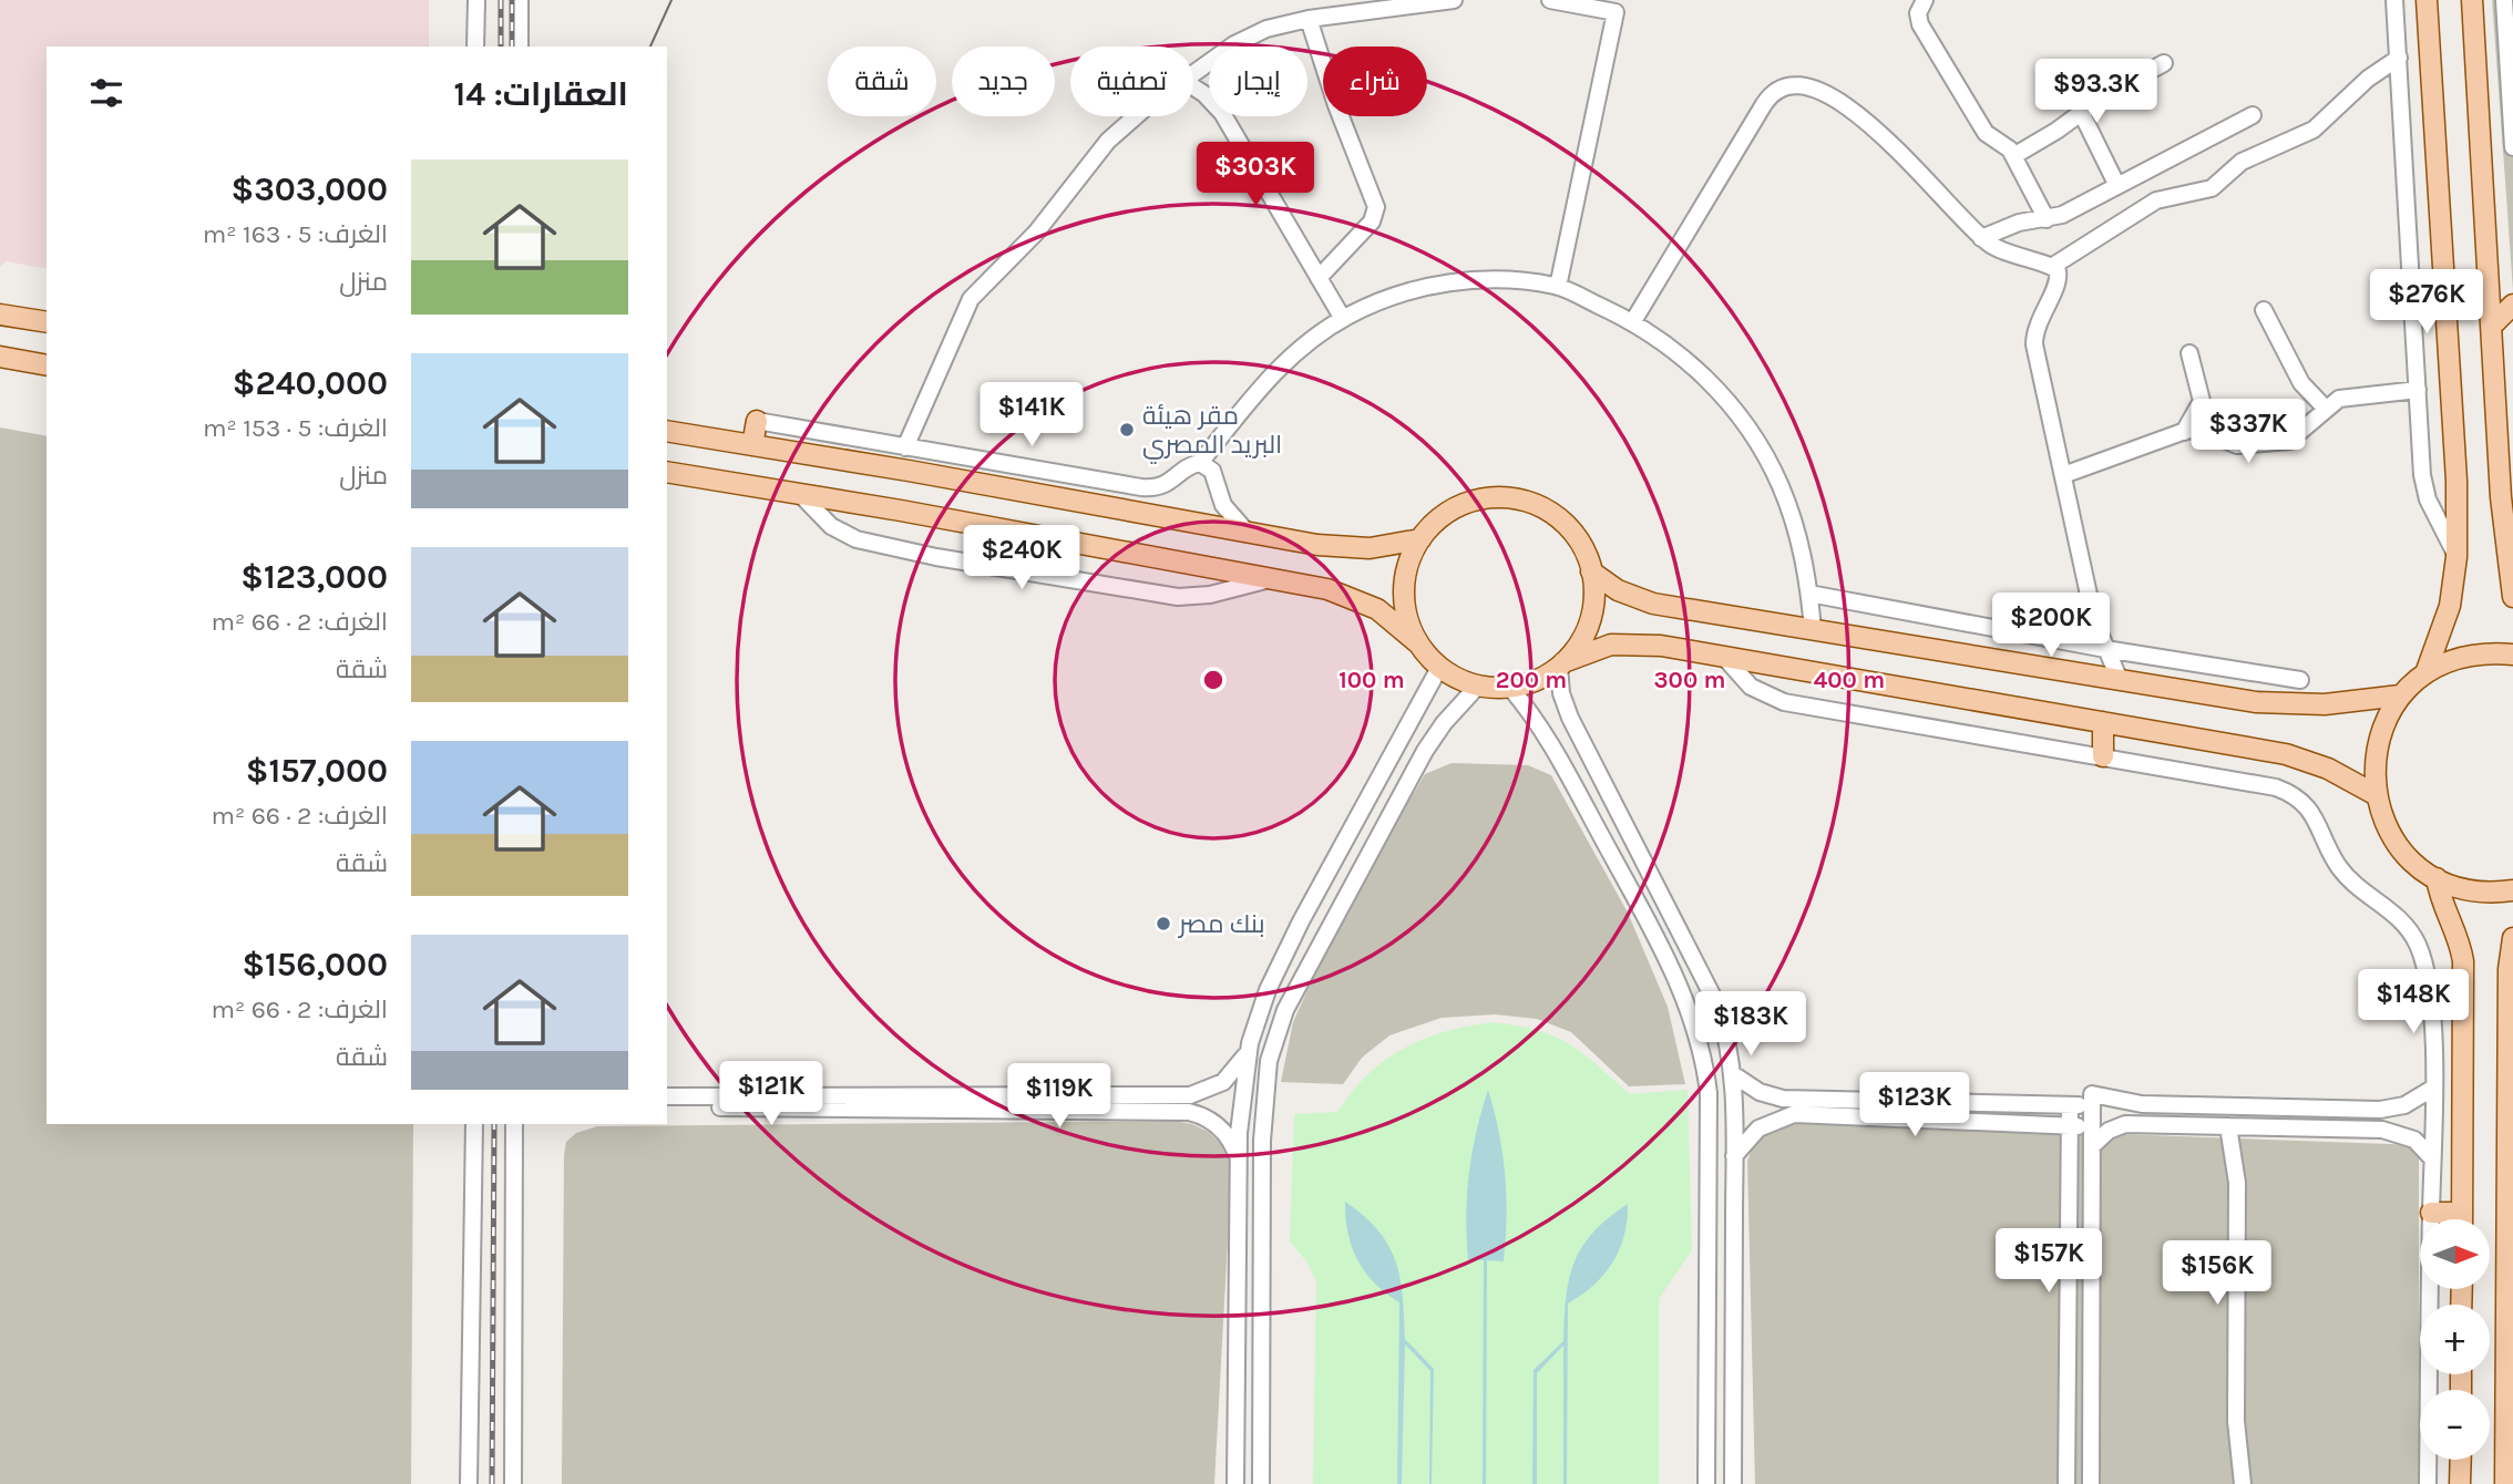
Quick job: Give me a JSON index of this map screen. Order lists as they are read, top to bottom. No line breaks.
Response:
{"places":["مقر هيئة البريد المصري","بنك مصر"],"north":"right","page":{"chip":["شراء","إيجار","تصفية","جديد","شقة"],"heading":"العقارات: 14","price":["$93.3K","$303K","$276K","$141K","$337K","$240K","$200K","$148K","$183K","$121K","$119K","$123K","$157K","$156K"],"list":[{"name":"$303,000","note":"الغرف: 5 · 163 m² · منزل"},{"name":"$240,000","note":"الغرف: 5 · 153 m² · منزل"},{"name":"$123,000","note":"الغرف: 2 · 66 m² · شقة"},{"name":"$157,000","note":"الغرف: 2 · 66 m² · شقة"},{"name":"$156,000","note":"الغرف: 2 · 66 m² · شقة"}],"map_buttons":["+","−"]},"rings":["100 m","200 m","300 m","400 m"]}
